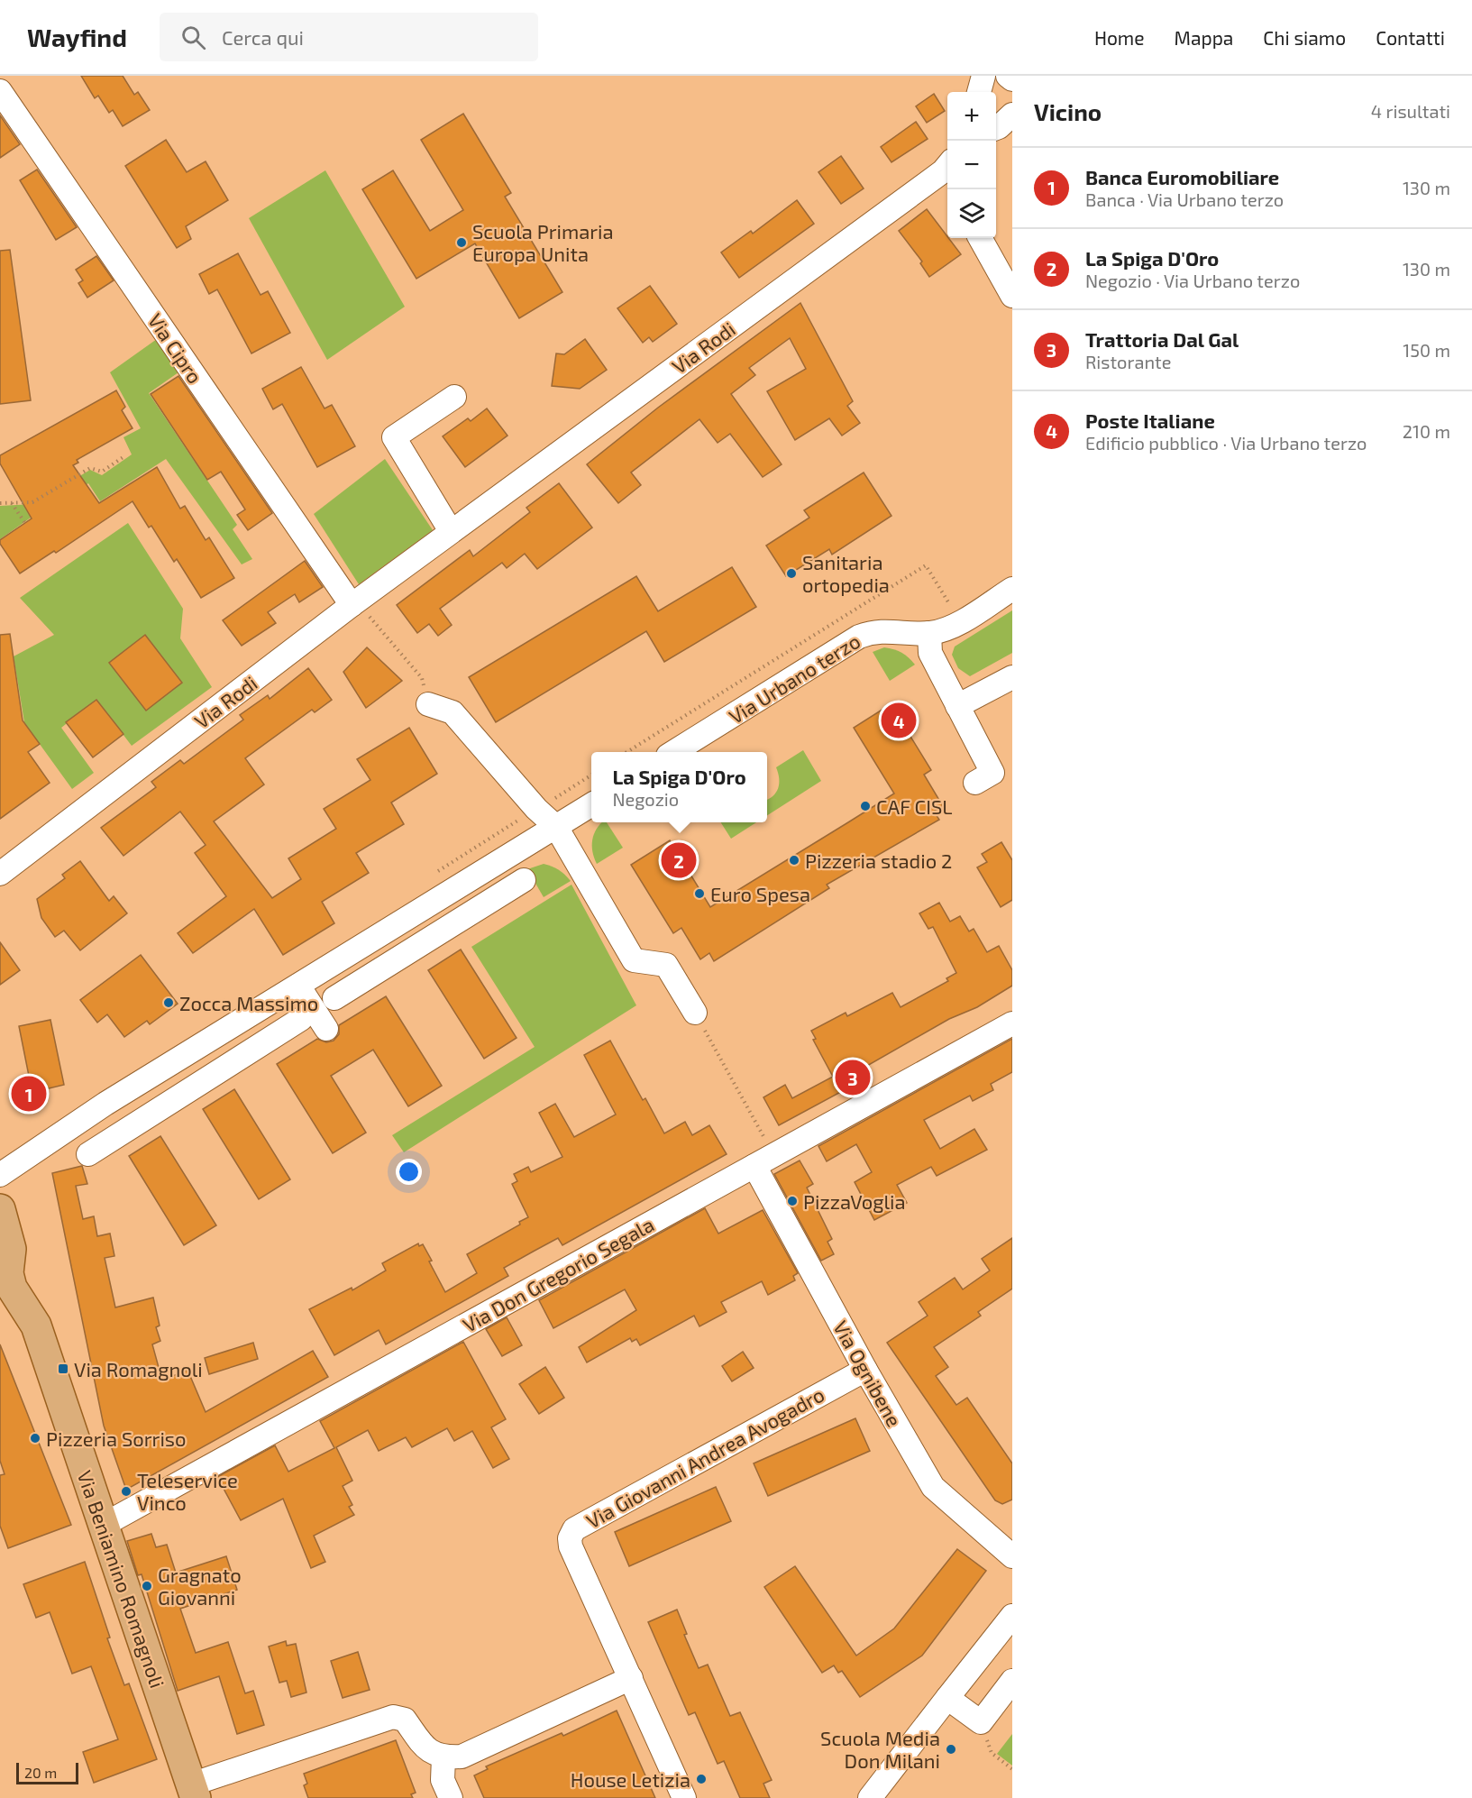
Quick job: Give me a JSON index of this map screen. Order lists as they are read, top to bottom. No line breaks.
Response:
{"streets":{"main road":["Via Beniamino Romagnoli"],"street":["Via Rodi","Via Cipro","Via Urbano terzo","Via Don Gregorio Segala","Via Ognibene","Via Giovanni Andrea Avogadro"]},"crossings":[["Via Rodi","Via Cipro"],["Via Don Gregorio Segala","Via Ognibene"],["Via Don Gregorio Segala","Via Beniamino Romagnoli"],["Via Ognibene","Via Giovanni Andrea Avogadro"]],"places":{"other":["Scuola Primaria Europa Unita","Sanitaria ortopedia","CAF CISL","Pizzeria stadio 2","Euro Spesa","Zocca Massimo","PizzaVoglia","Pizzeria Sorriso","Teleservice Vinco","Gragnato Giovanni","Scuola Media Don Milani","House Letizia"],"transit":["Via Romagnoli"]},"scale_bar":"20 m","page":{"header":"Wayfind","search":"Cerca qui","nav":["Home","Mappa","Chi siamo","Contatti"],"heading":["Vicino","4 risultati"],"map_buttons":["+","−"],"list":[{"mark":"1","name":"Banca Euromobiliare","note":"Banca · Via Urbano terzo","value":"130 m"},{"mark":"2","name":"La Spiga D'Oro","note":"Negozio · Via Urbano terzo","value":"130 m"},{"mark":"3","name":"Trattoria Dal Gal","note":"Ristorante","value":"150 m"},{"mark":"4","name":"Poste Italiane","note":"Edificio pubblico · Via Urbano terzo","value":"210 m"}],"pins":["4","2","3","1"],"popup":["La Spiga D'Oro","Negozio"],"scale":"20 m"}}
